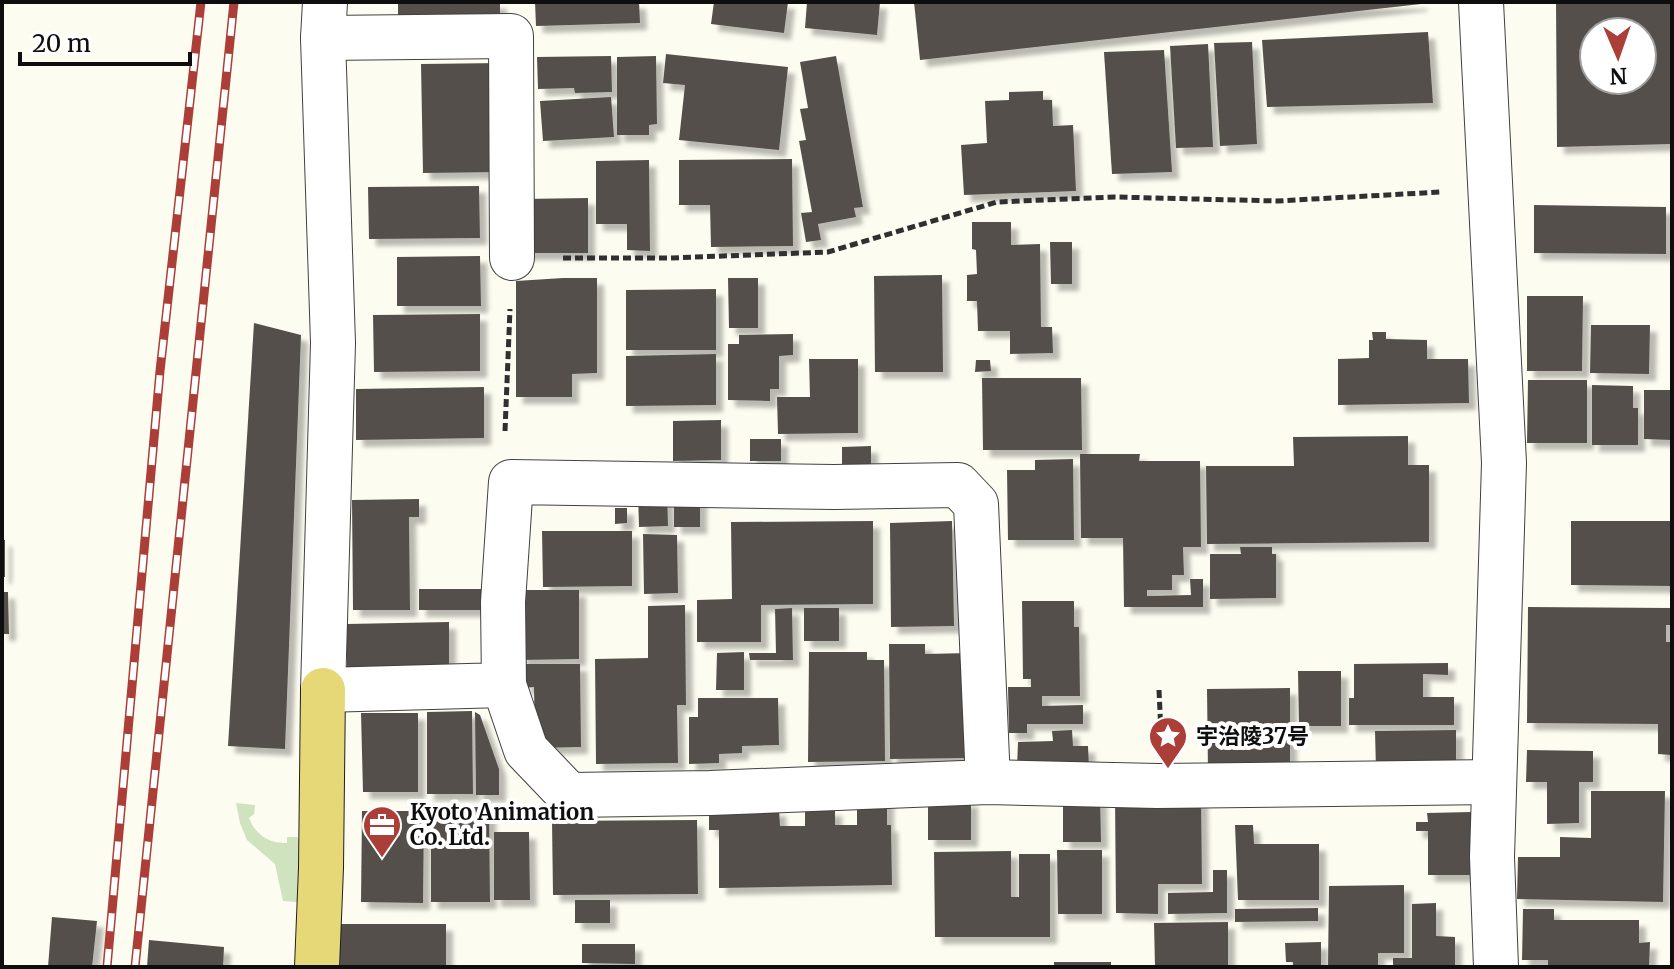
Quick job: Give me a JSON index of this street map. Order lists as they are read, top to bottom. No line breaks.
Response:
{"places":{"place":["宇治陵37号"],"office":["Kyoto Animation Co. Ltd."]},"scale_bar":"20 m","north":"bottom"}
